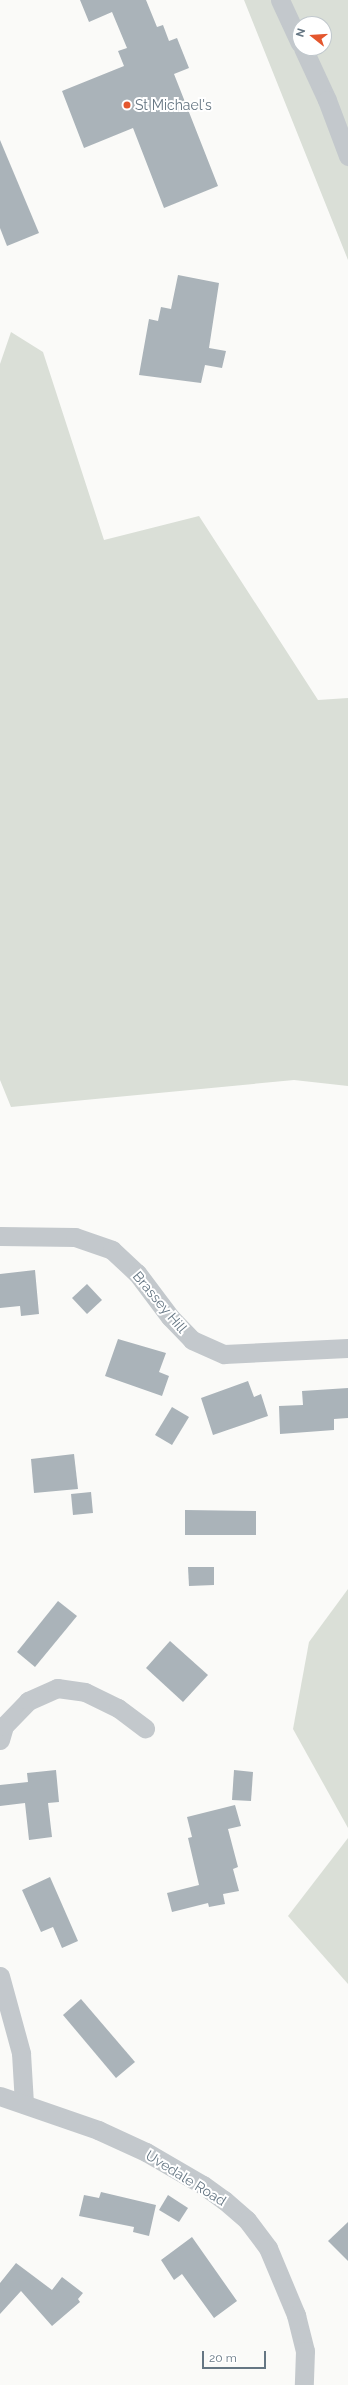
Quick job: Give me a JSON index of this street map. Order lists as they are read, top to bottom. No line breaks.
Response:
{"streets":{"street":["Brassey Hill","Uvedale Road"]},"places":["St Michael's"],"scale_bar":"20 m","north":"left"}
